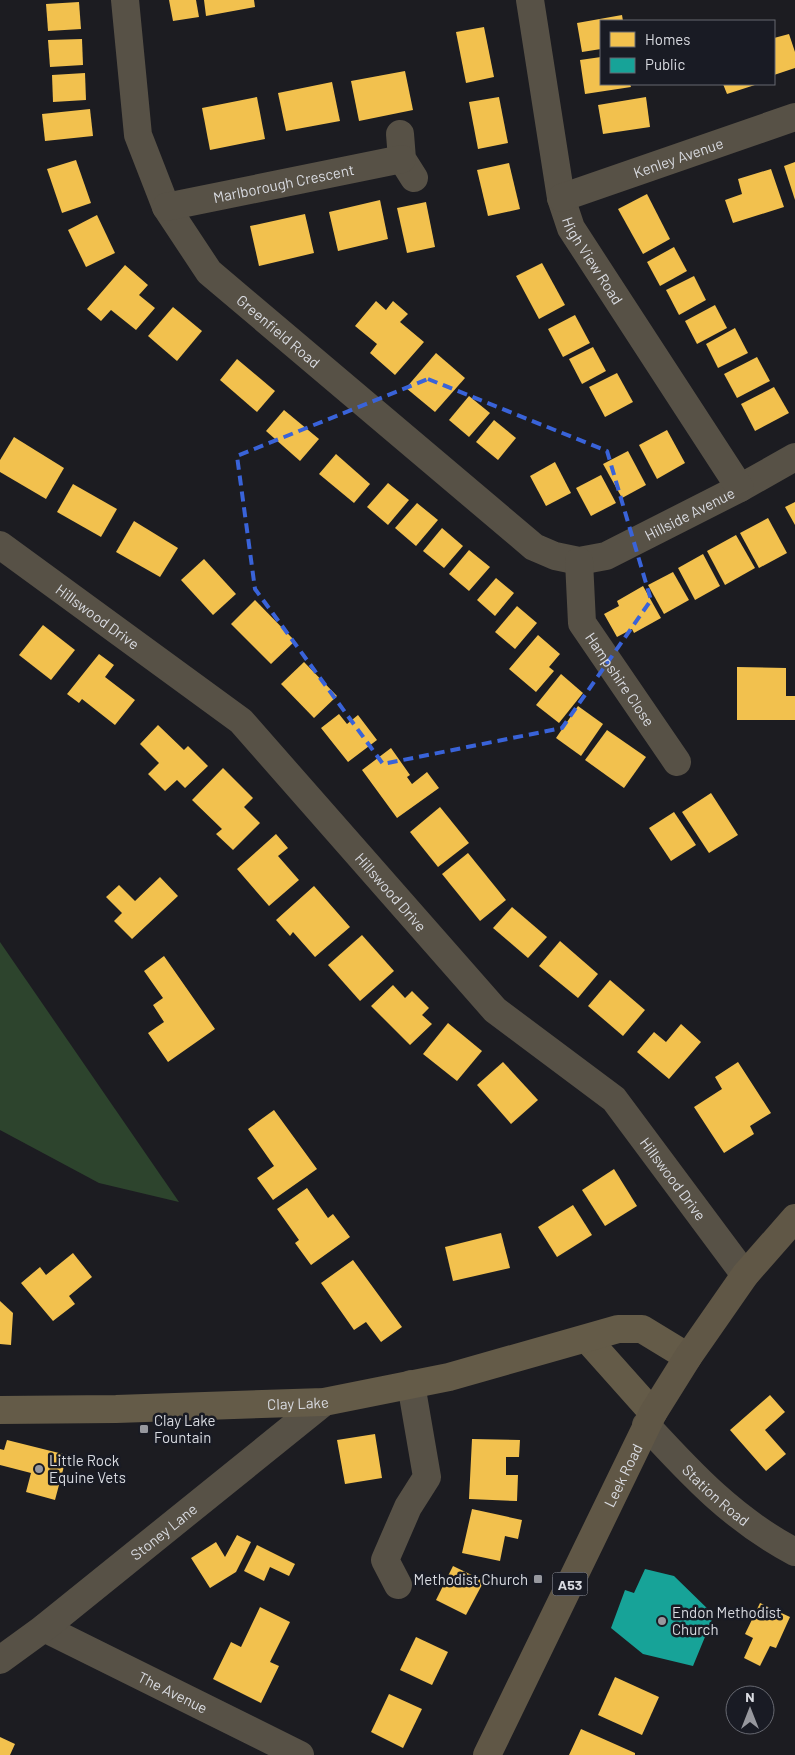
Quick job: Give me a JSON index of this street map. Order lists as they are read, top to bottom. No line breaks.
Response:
{"streets":{"highway":["Leek Road","A53"],"main road":["Clay Lake"],"street":["Kenley Avenue","Marlborough Crescent","High View Road","Greenfield Road","Hillside Avenue","Hillswood Drive","Hampshire Close","Station Road","Stoney Lane","The Avenue"]},"crossings":[["Kenley Avenue","High View Road"],["Marlborough Crescent","Greenfield Road"],["High View Road","Hillside Avenue"],["Greenfield Road","Hillside Avenue"],["Greenfield Road","Hampshire Close"],["Hillside Avenue","Hampshire Close"],["Hillswood Drive","Leek Road"],["Clay Lake","Leek Road"],["Clay Lake","Stoney Lane"],["Leek Road","Station Road"],["Stoney Lane","The Avenue"]],"places":{"transit":["Clay Lake Fountain","Methodist Church"],"other":["Little Rock Equine Vets","Endon Methodist Church"]},"legend":["Homes","Public"],"north":"top"}
